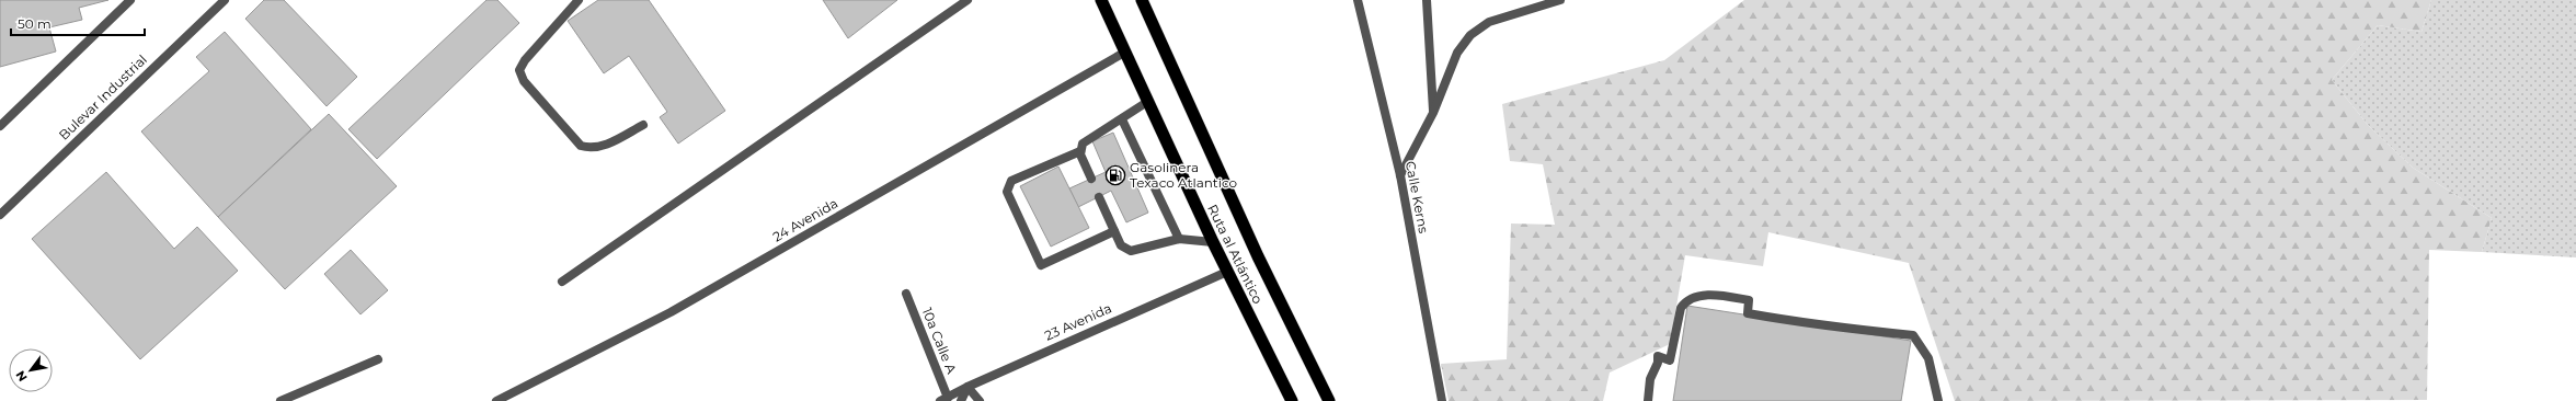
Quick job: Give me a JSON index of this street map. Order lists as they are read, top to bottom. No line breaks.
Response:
{"streets":{"highway":["Ruta al Atlántico"],"street":["Bulevar Industrial","Calle Kerns","24 Avenida","23 Avenida","10a Calle A"]},"crossings":[["24 Avenida","Ruta al Atlántico"],["Ruta al Atlántico","23 Avenida"],["23 Avenida","10a Calle A"]],"places":{"fuel station":["Gasolinera Texaco Atlantico"]},"scale_bar":"50 m","north":"bottom left"}
